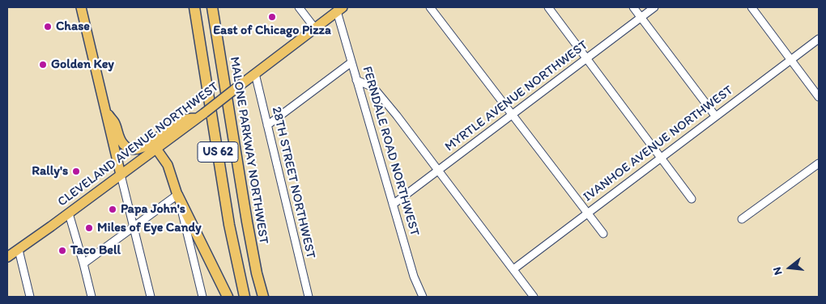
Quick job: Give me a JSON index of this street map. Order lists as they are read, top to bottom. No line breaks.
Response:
{"streets":{"highway":["MALONE PARKWAY NORTHWEST","US 62"],"main road":["CLEVELAND AVENUE NORTHWEST"],"street":["MYRTLE AVENUE NORTHWEST","IVANHOE AVENUE NORTHWEST","FERNDALE ROAD NORTHWEST","28TH STREET NORTHWEST"]},"crossings":[["MYRTLE AVENUE NORTHWEST","FERNDALE ROAD NORTHWEST"],["CLEVELAND AVENUE NORTHWEST","FERNDALE ROAD NORTHWEST"],["CLEVELAND AVENUE NORTHWEST","28TH STREET NORTHWEST"]],"places":["East of Chicago Pizza","Chase","Golden Key","Rally's","Papa John's","Miles of Eye Candy","Taco Bell"],"north":"left"}
